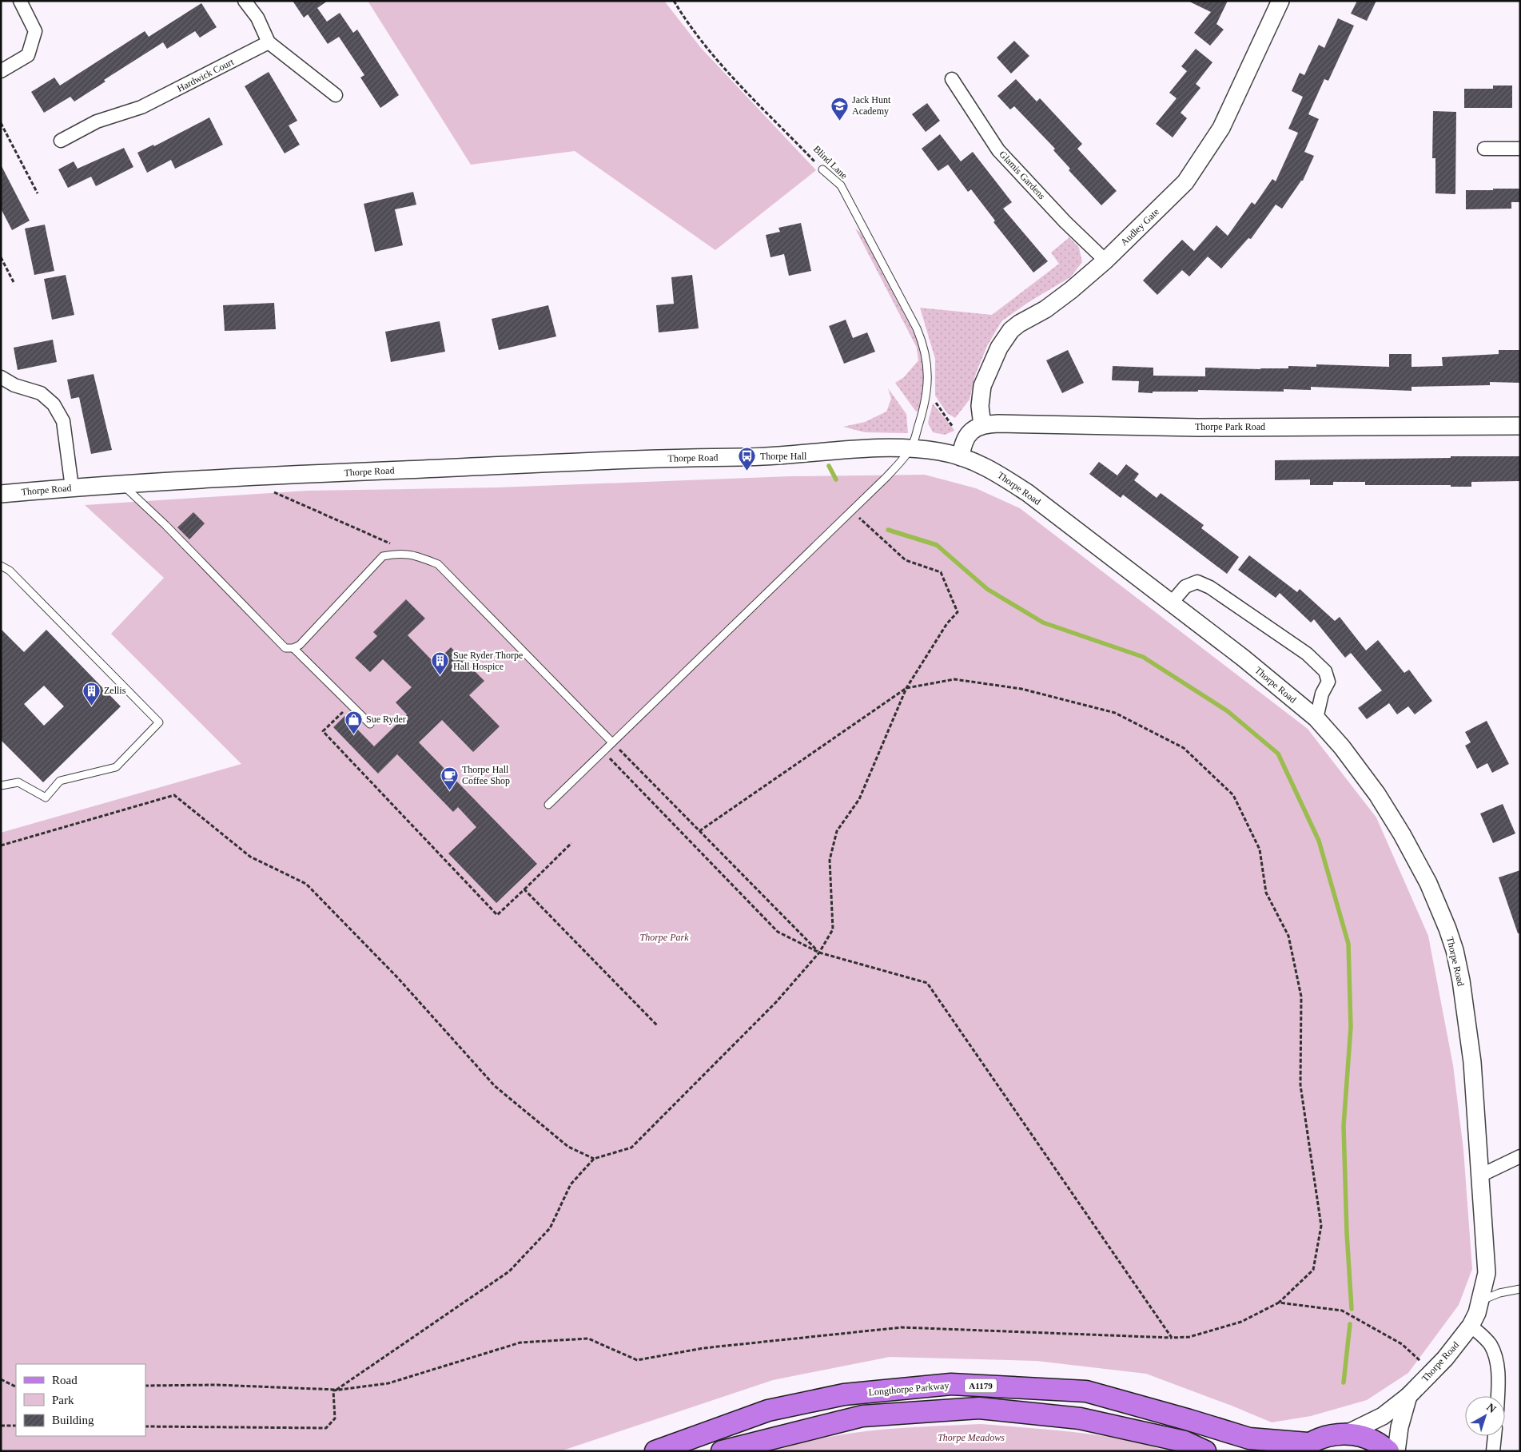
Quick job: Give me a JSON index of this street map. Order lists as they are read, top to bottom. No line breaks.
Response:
{"streets":{"main road":["A1179","Longthorpe Parkway"],"street":["Hardwick Court","Glamis Gardens","Audley Gate","Thorpe Park Road","Thorpe Road"],"lane":["Blind Lane"]},"crossings":[["Blind Lane","Thorpe Road"],["Glamis Gardens","Audley Gate"],["Audley Gate","Thorpe Park Road"]],"parks":["Thorpe Park","Thorpe Meadows"],"places":{"school or university":["Jack Hunt Academy"],"bus stop":["Thorpe Hall"],"building":["Sue Ryder Thorpe Hall Hospice","Zellis"],"shop":["Sue Ryder"],"cafe":["Thorpe Hall Coffee Shop"]},"legend":["Road","Park","Building"],"north":"top right"}
